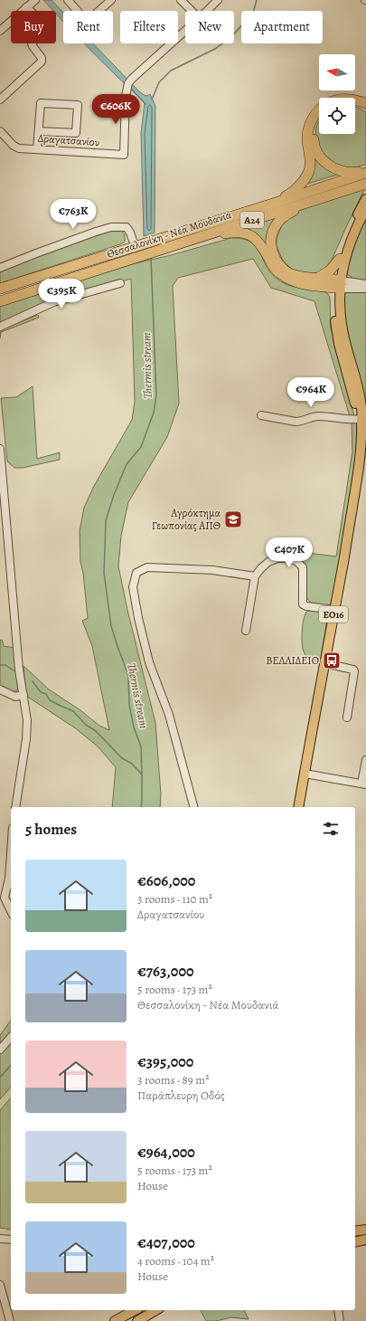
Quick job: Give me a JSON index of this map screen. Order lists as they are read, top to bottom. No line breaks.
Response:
{"streets":{"highway":["Α24","Θεσσαλονίκη - Νέα Μουδανιά"],"main road":["ΕΟ16"],"street":["Δραγατσανίου"]},"water":["Thermis stream"],"places":{"school or university":["Αγρόκτημα Γεωπονίας ΑΠΘ"],"bus stop":["ΒΕΛΛΙΔΕΙΟ"]},"north":"left","page":{"chip":["Buy","Rent","Filters","New","Apartment"],"price":["€606K","€763K","€395K","€964K","€407K"],"heading":"5 homes","list":[{"name":"€606,000","note":"3 rooms · 110 m² · Δραγατσανίου"},{"name":"€763,000","note":"5 rooms · 173 m² · Θεσσαλονίκη - Νέα Μουδανιά"},{"name":"€395,000","note":"3 rooms · 89 m² · Παράπλευρη Οδός"},{"name":"€964,000","note":"5 rooms · 173 m² · House"},{"name":"€407,000","note":"4 rooms · 104 m² · House"}]}}
